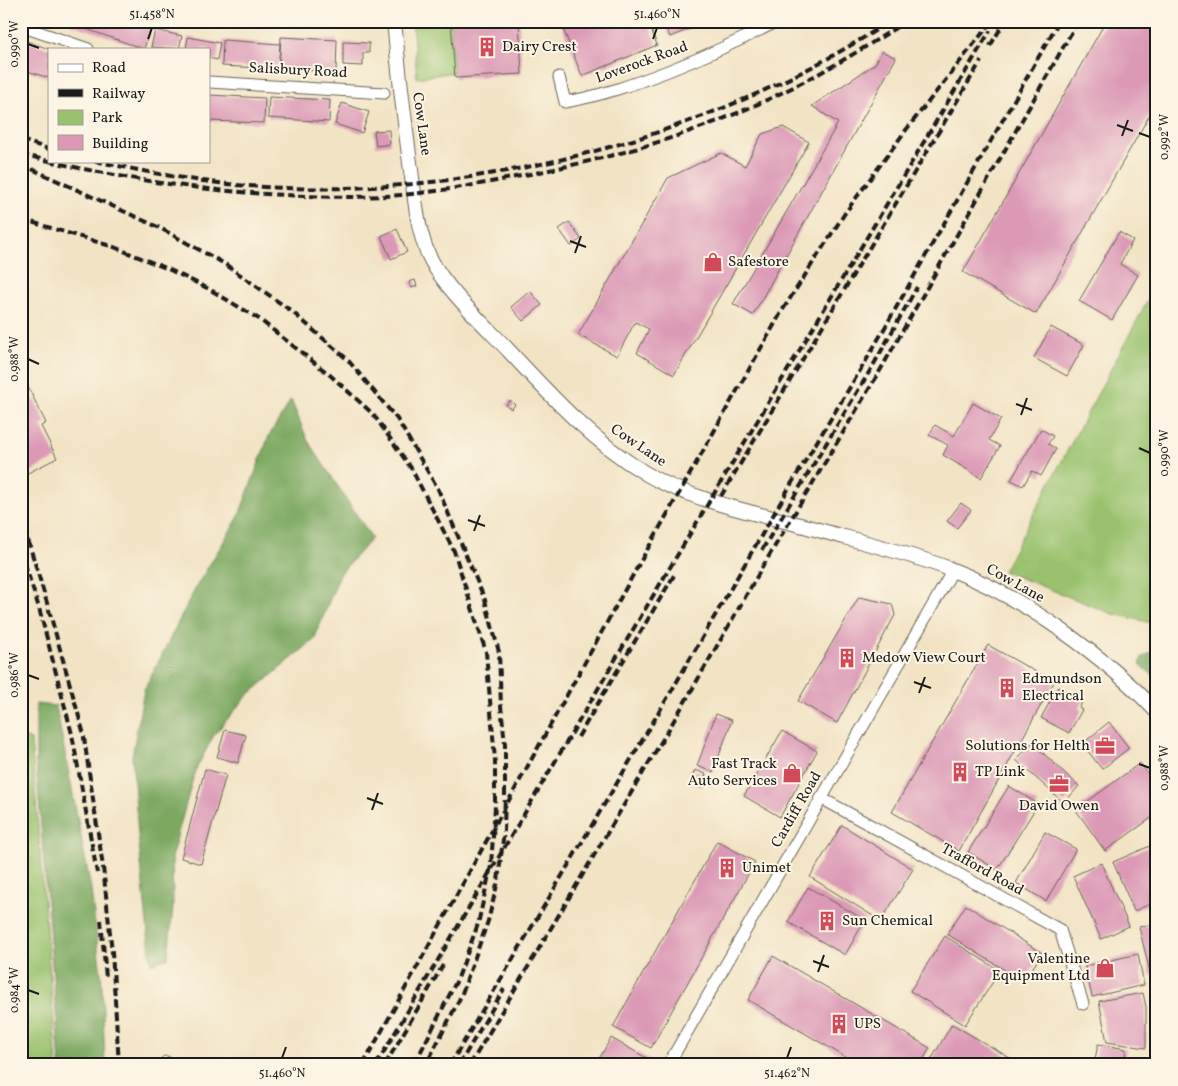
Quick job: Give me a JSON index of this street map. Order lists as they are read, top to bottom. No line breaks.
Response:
{"streets":{"street":["Loverock Road","Salisbury Road","Cow Lane","Cardiff Road","Trafford Road"]},"crossings":[["Cow Lane","Cardiff Road"],["Cardiff Road","Trafford Road"]],"places":{"building":["Dairy Crest","Medow View Court","Edmundson Electrical","TP Link","Unimet","Sun Chemical","UPS"],"shop":["Safestore","Fast Track Auto Services","Valentine Equipment Ltd"],"office":["Solutions for Helth","David Owen"]},"legend":["Road","Railway","Park","Building"],"coordinates":["51.458°N","51.460°N","0.990°W","0.992°W","0.988°W","0.986°W","0.984°W","51.462°N"]}
